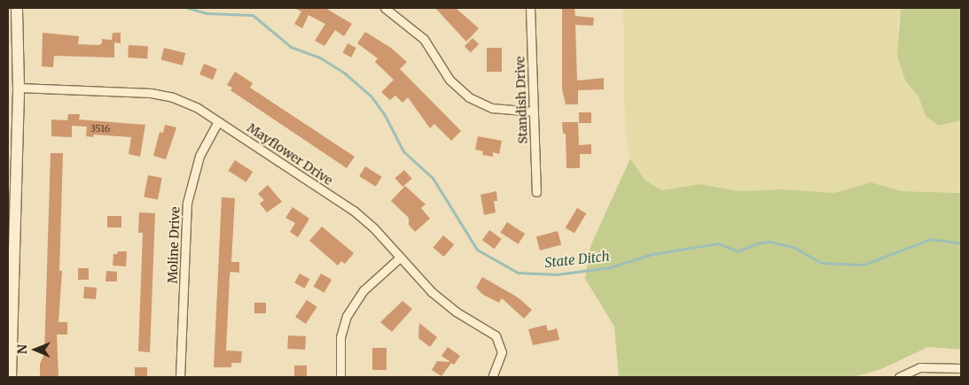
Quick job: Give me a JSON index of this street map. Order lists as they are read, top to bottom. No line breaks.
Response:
{"streets":{"street":["Standish Drive","Mayflower Drive","Moline Drive"]},"crossings":[["Mayflower Drive","Moline Drive"]],"water":["State Ditch"],"house_numbers":["3516"],"north":"left"}
